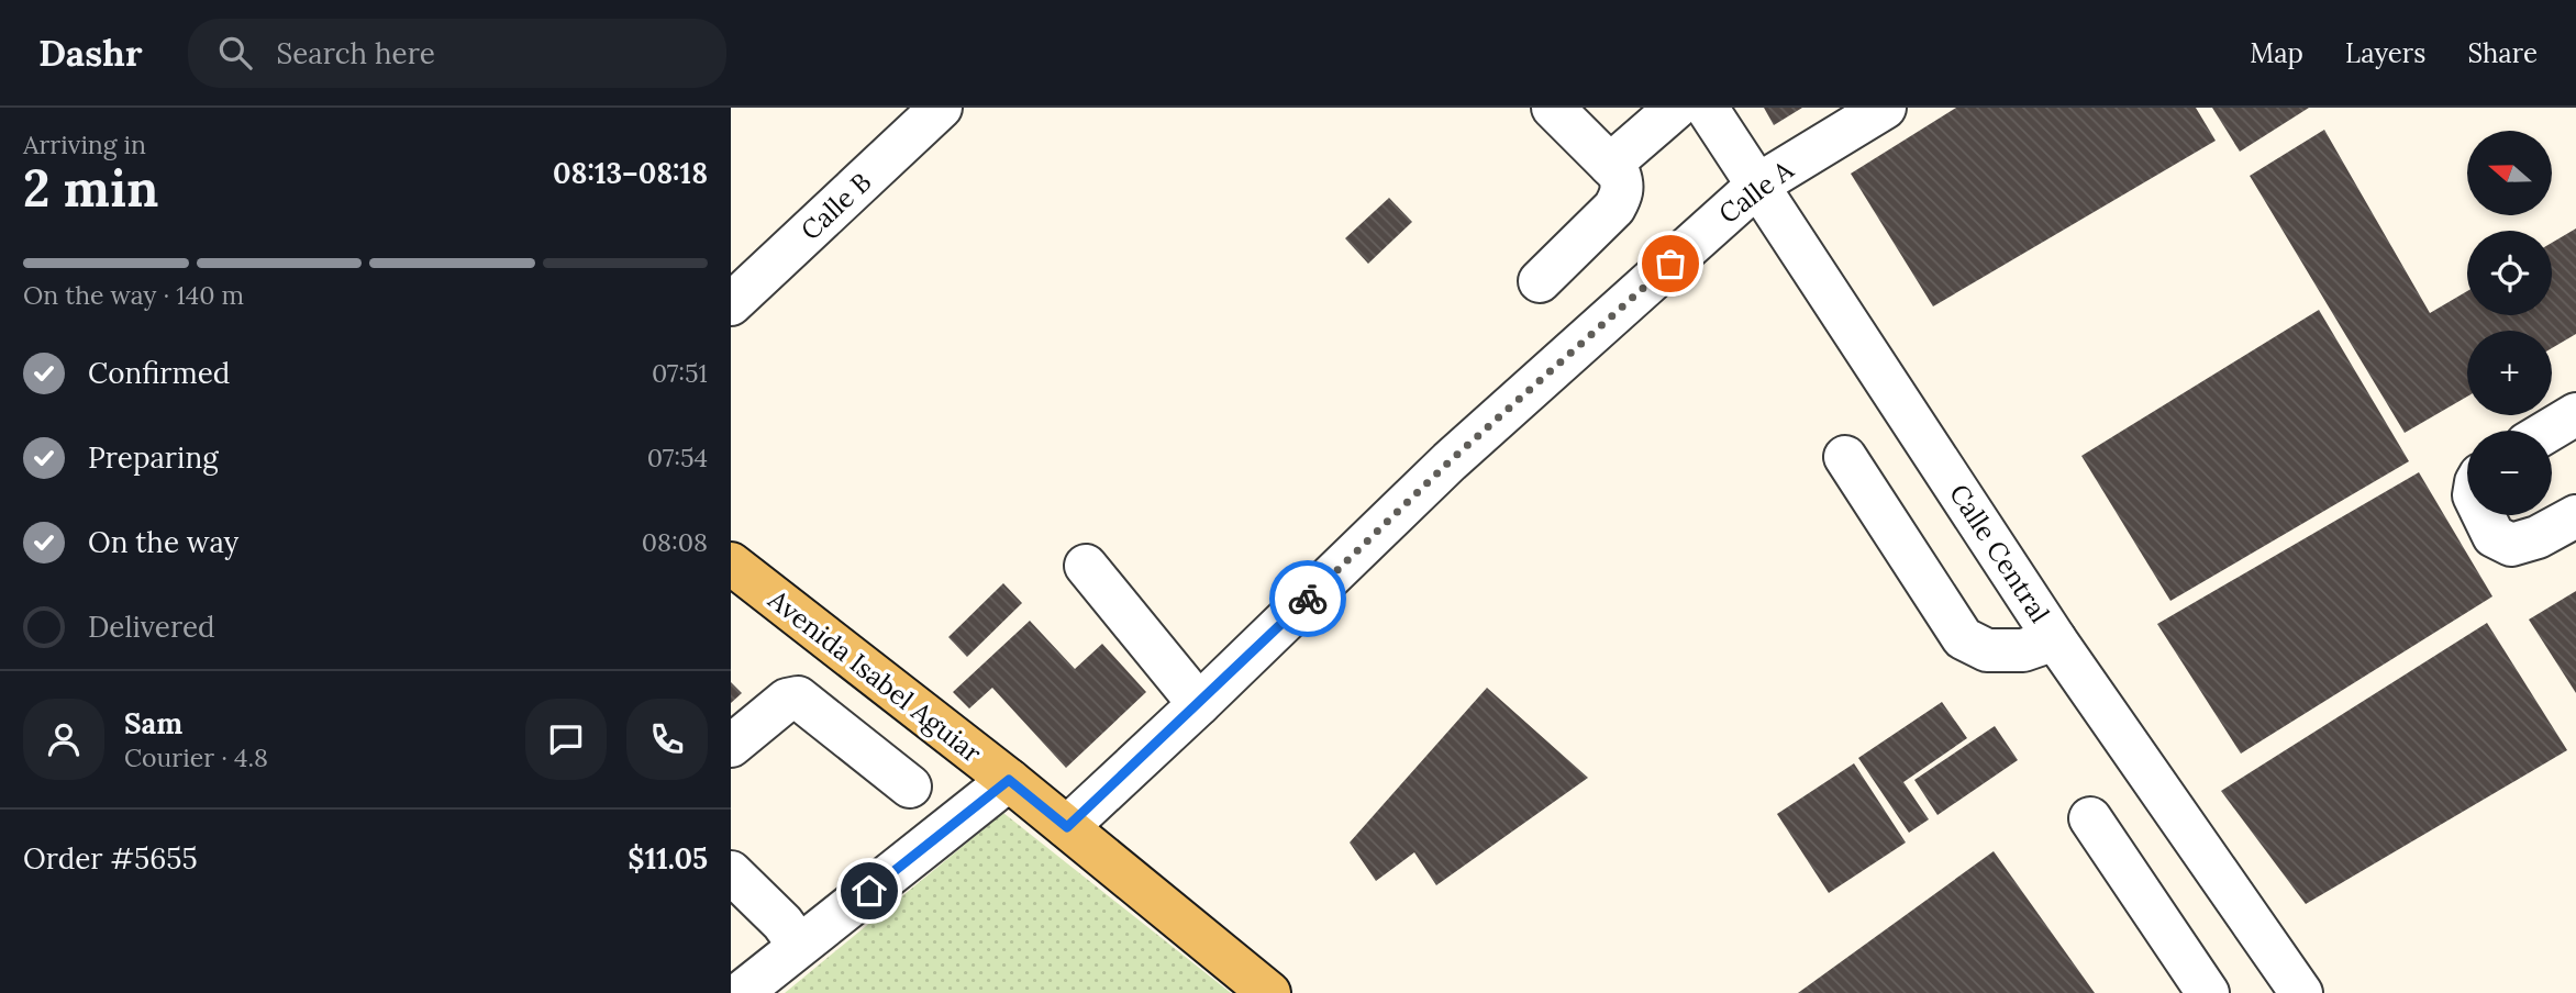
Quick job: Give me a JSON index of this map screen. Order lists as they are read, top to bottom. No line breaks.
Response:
{"streets":{"main road":["Avenida Isabel Aguiar"],"street":["Calle A","Calle B","Calle Central"]},"crossings":[["Calle A","Calle Central"],["Calle A","Avenida Isabel Aguiar"]],"north":"left","page":{"header":"Dashr","search":"Search here","nav":["Map","Layers","Share"],"heading":["2 min","Arriving in","08:13–08:18"],"panel":["Sam","Courier · 4.8","Order #5655","$11.05"],"map_buttons":["+","−"],"bar":"On the way · 140 m","list":[["Confirmed","07:51"],["Preparing","07:54"],["On the way","08:08"],"Delivered"]}}
